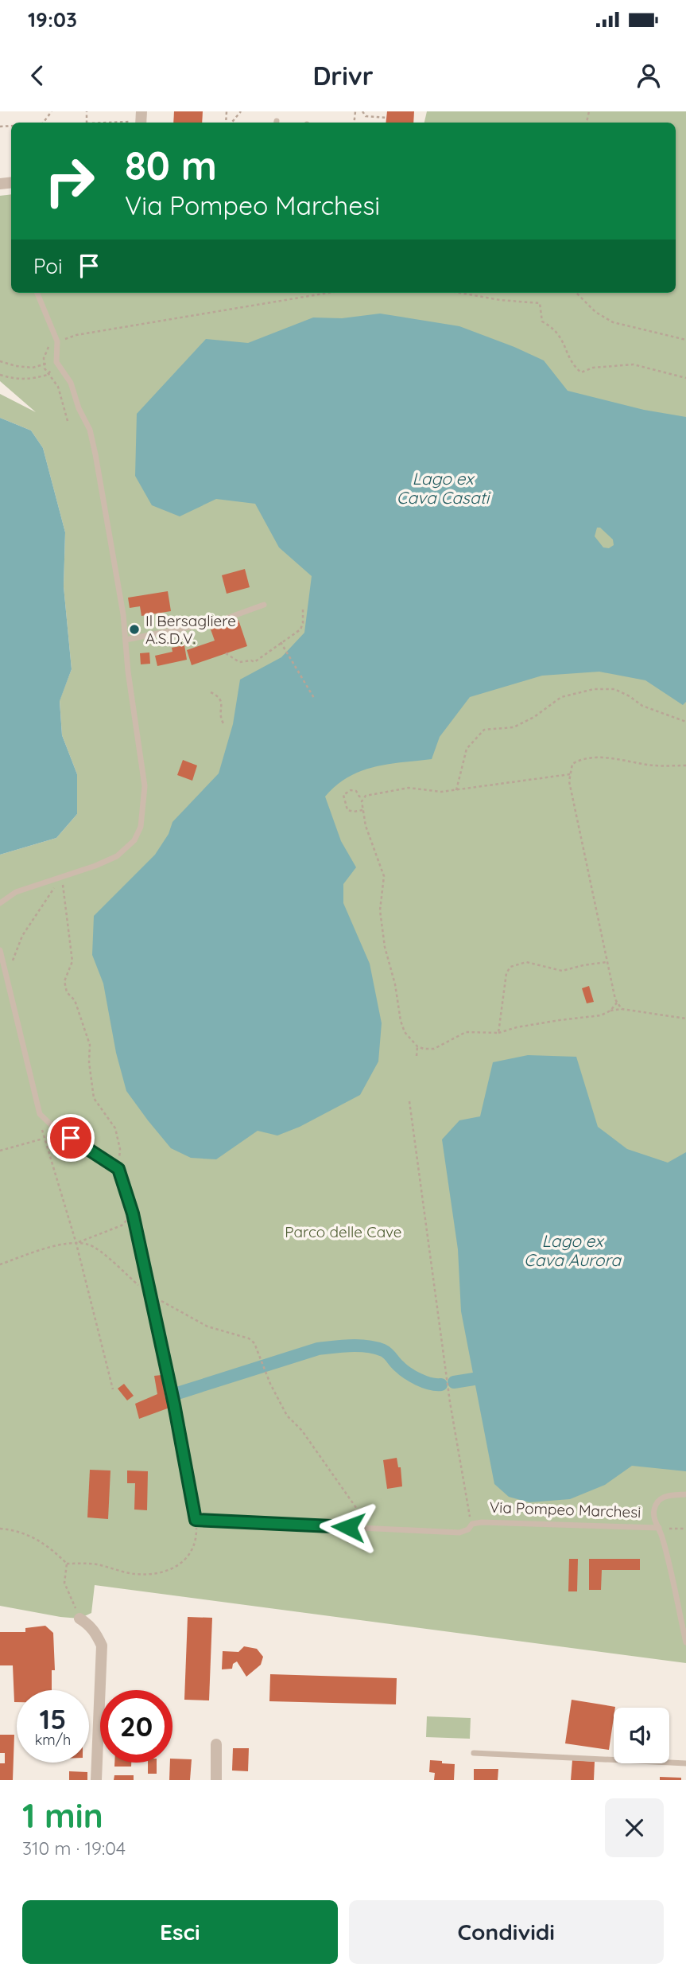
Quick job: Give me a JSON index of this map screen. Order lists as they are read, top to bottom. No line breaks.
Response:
{"streets":{"lane":["Via Pompeo Marchesi"]},"water":["Lago ex Cava Casati","Lago ex Cava Aurora"],"parks":["Parco delle Cave"],"places":["Il Bersagliere A.S.D.V."],"page":{"status":"19:03","header":"Drivr","turn":["80 m","Via Pompeo Marchesi"],"then":"Poi","speed":"15 km/h","limit":"20","heading":["1 min","310 m · 19:04"],"buttons":["Esci","Condividi"]}}
